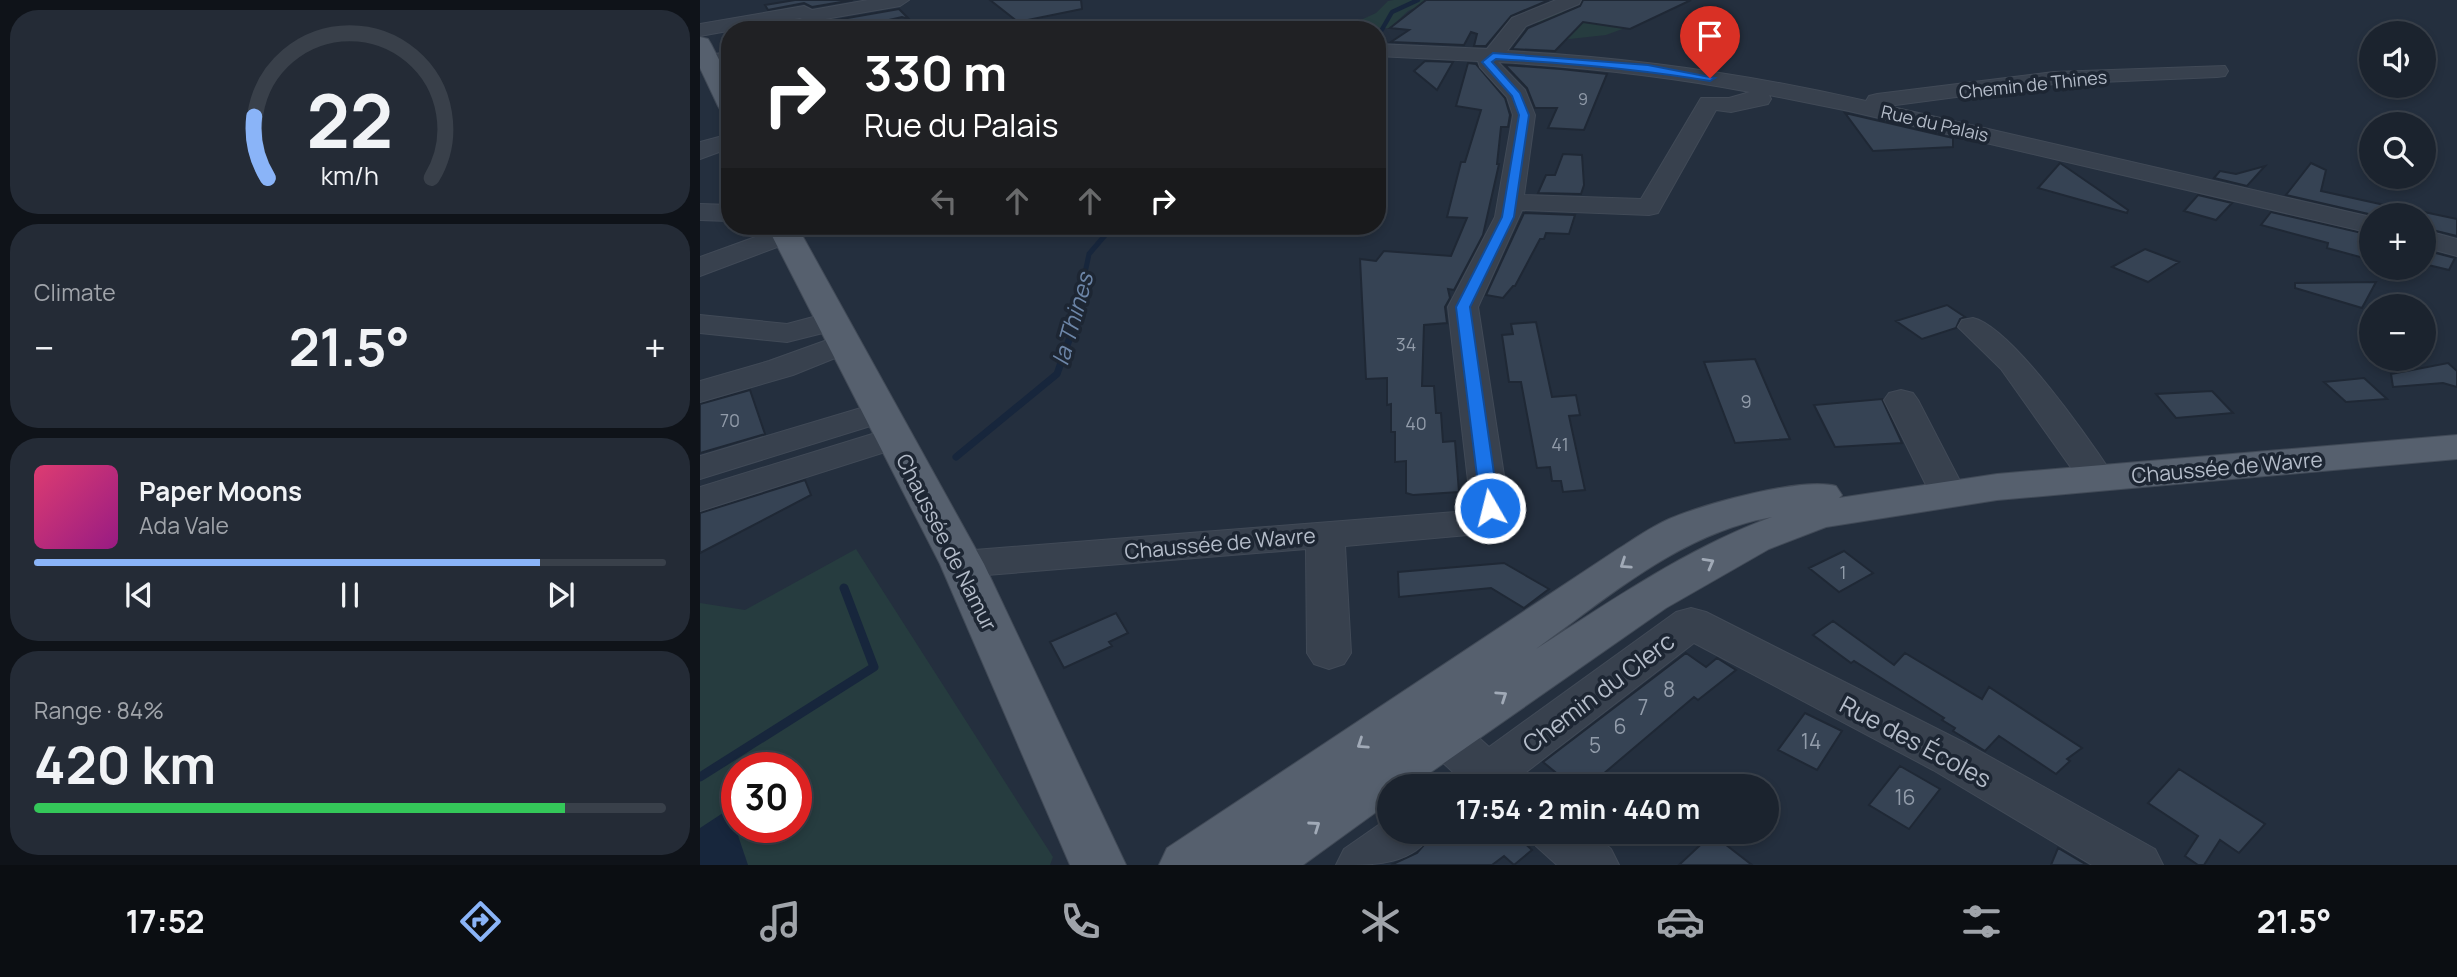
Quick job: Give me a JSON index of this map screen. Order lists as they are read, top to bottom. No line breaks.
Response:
{"streets":{"main road":["Chaussée de Wavre","Chaussée de Namur"],"street":["Chemin de Thines","Rue du Palais","Chemin du Clerc","Rue des Écoles"]},"crossings":[["Chemin de Thines","Rue du Palais"],["Chaussée de Wavre","Chaussée de Namur"],["Chemin du Clerc","Rue des Écoles"]],"water":["la Thines"],"house_numbers":["9","34","9","70","40","41","1","8","7","6","14","5","16"],"page":{"map_buttons":["+","−"],"turn":["330 m","Rue du Palais"],"tile":["Climate",["Range · 84%","420 km"]],"heat":["−","21.5°","+"],"song":["Paper Moons","Ada Vale"],"limit":"30","trip":"17:54 · 2 min · 440 m","tabs":["17:52","21.5°"],"gauge":["22","km/h"]}}
